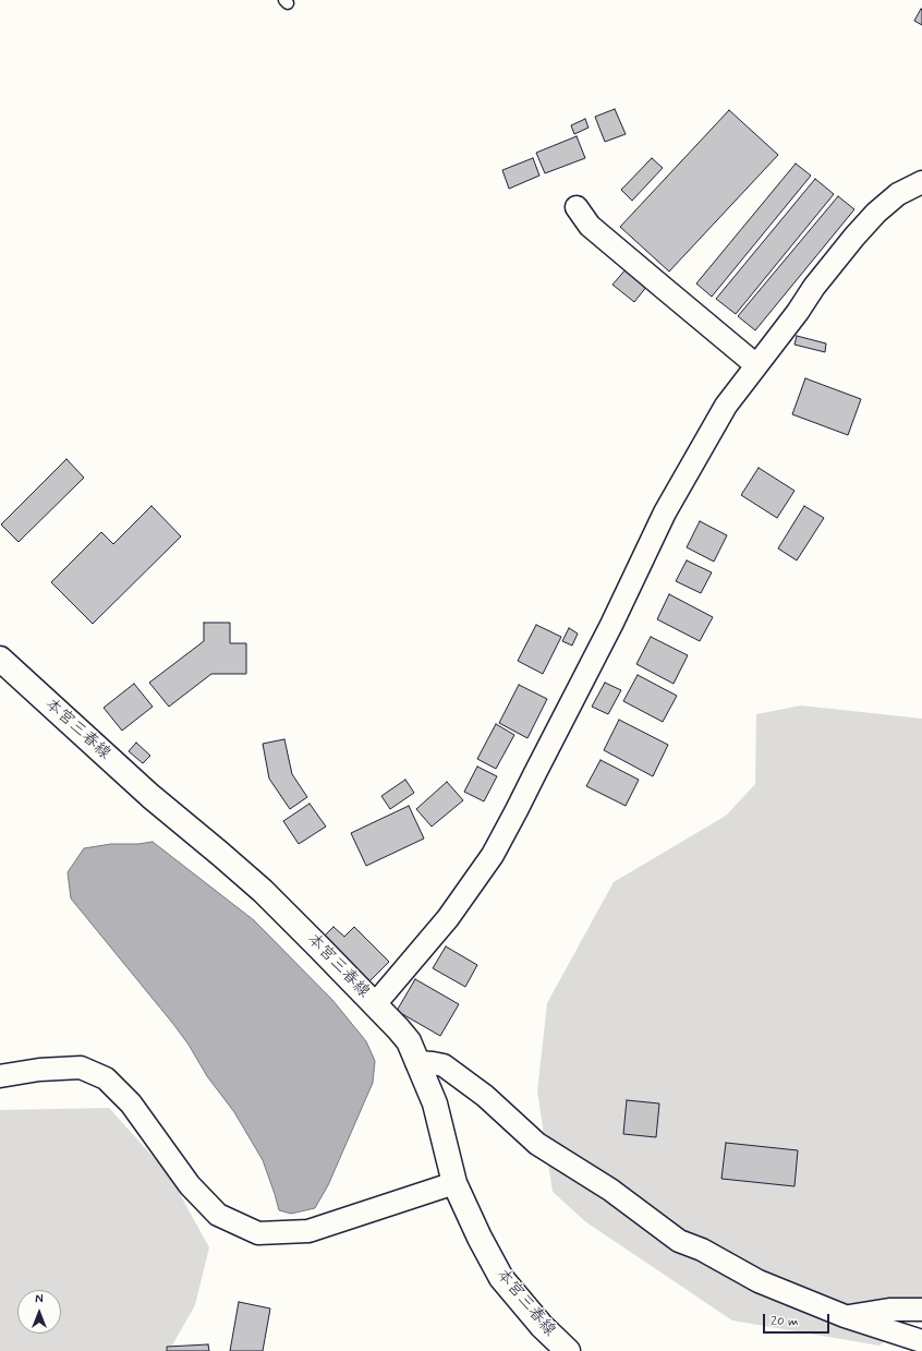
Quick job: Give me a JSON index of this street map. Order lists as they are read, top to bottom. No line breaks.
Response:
{"streets":{"main road":["本宮三春線"]},"scale_bar":"20 m","north":"top"}
